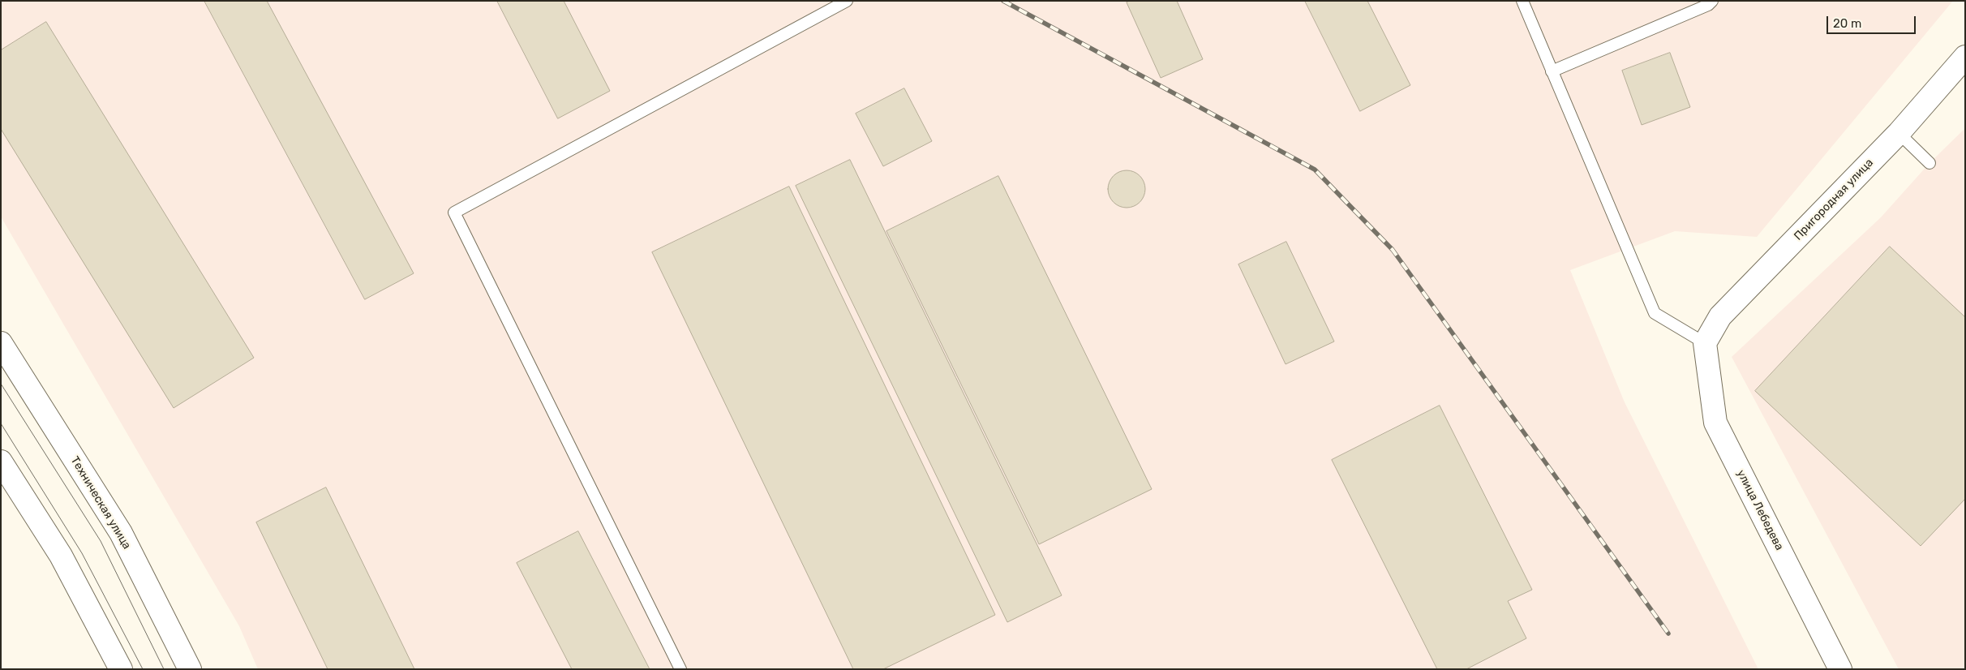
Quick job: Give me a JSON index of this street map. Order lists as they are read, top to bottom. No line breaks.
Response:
{"streets":{"street":["Пригородная улица","Техническая улица","улица Лебедева"]},"crossings":[["Пригородная улица","улица Лебедева"]],"scale_bar":"20 m"}
